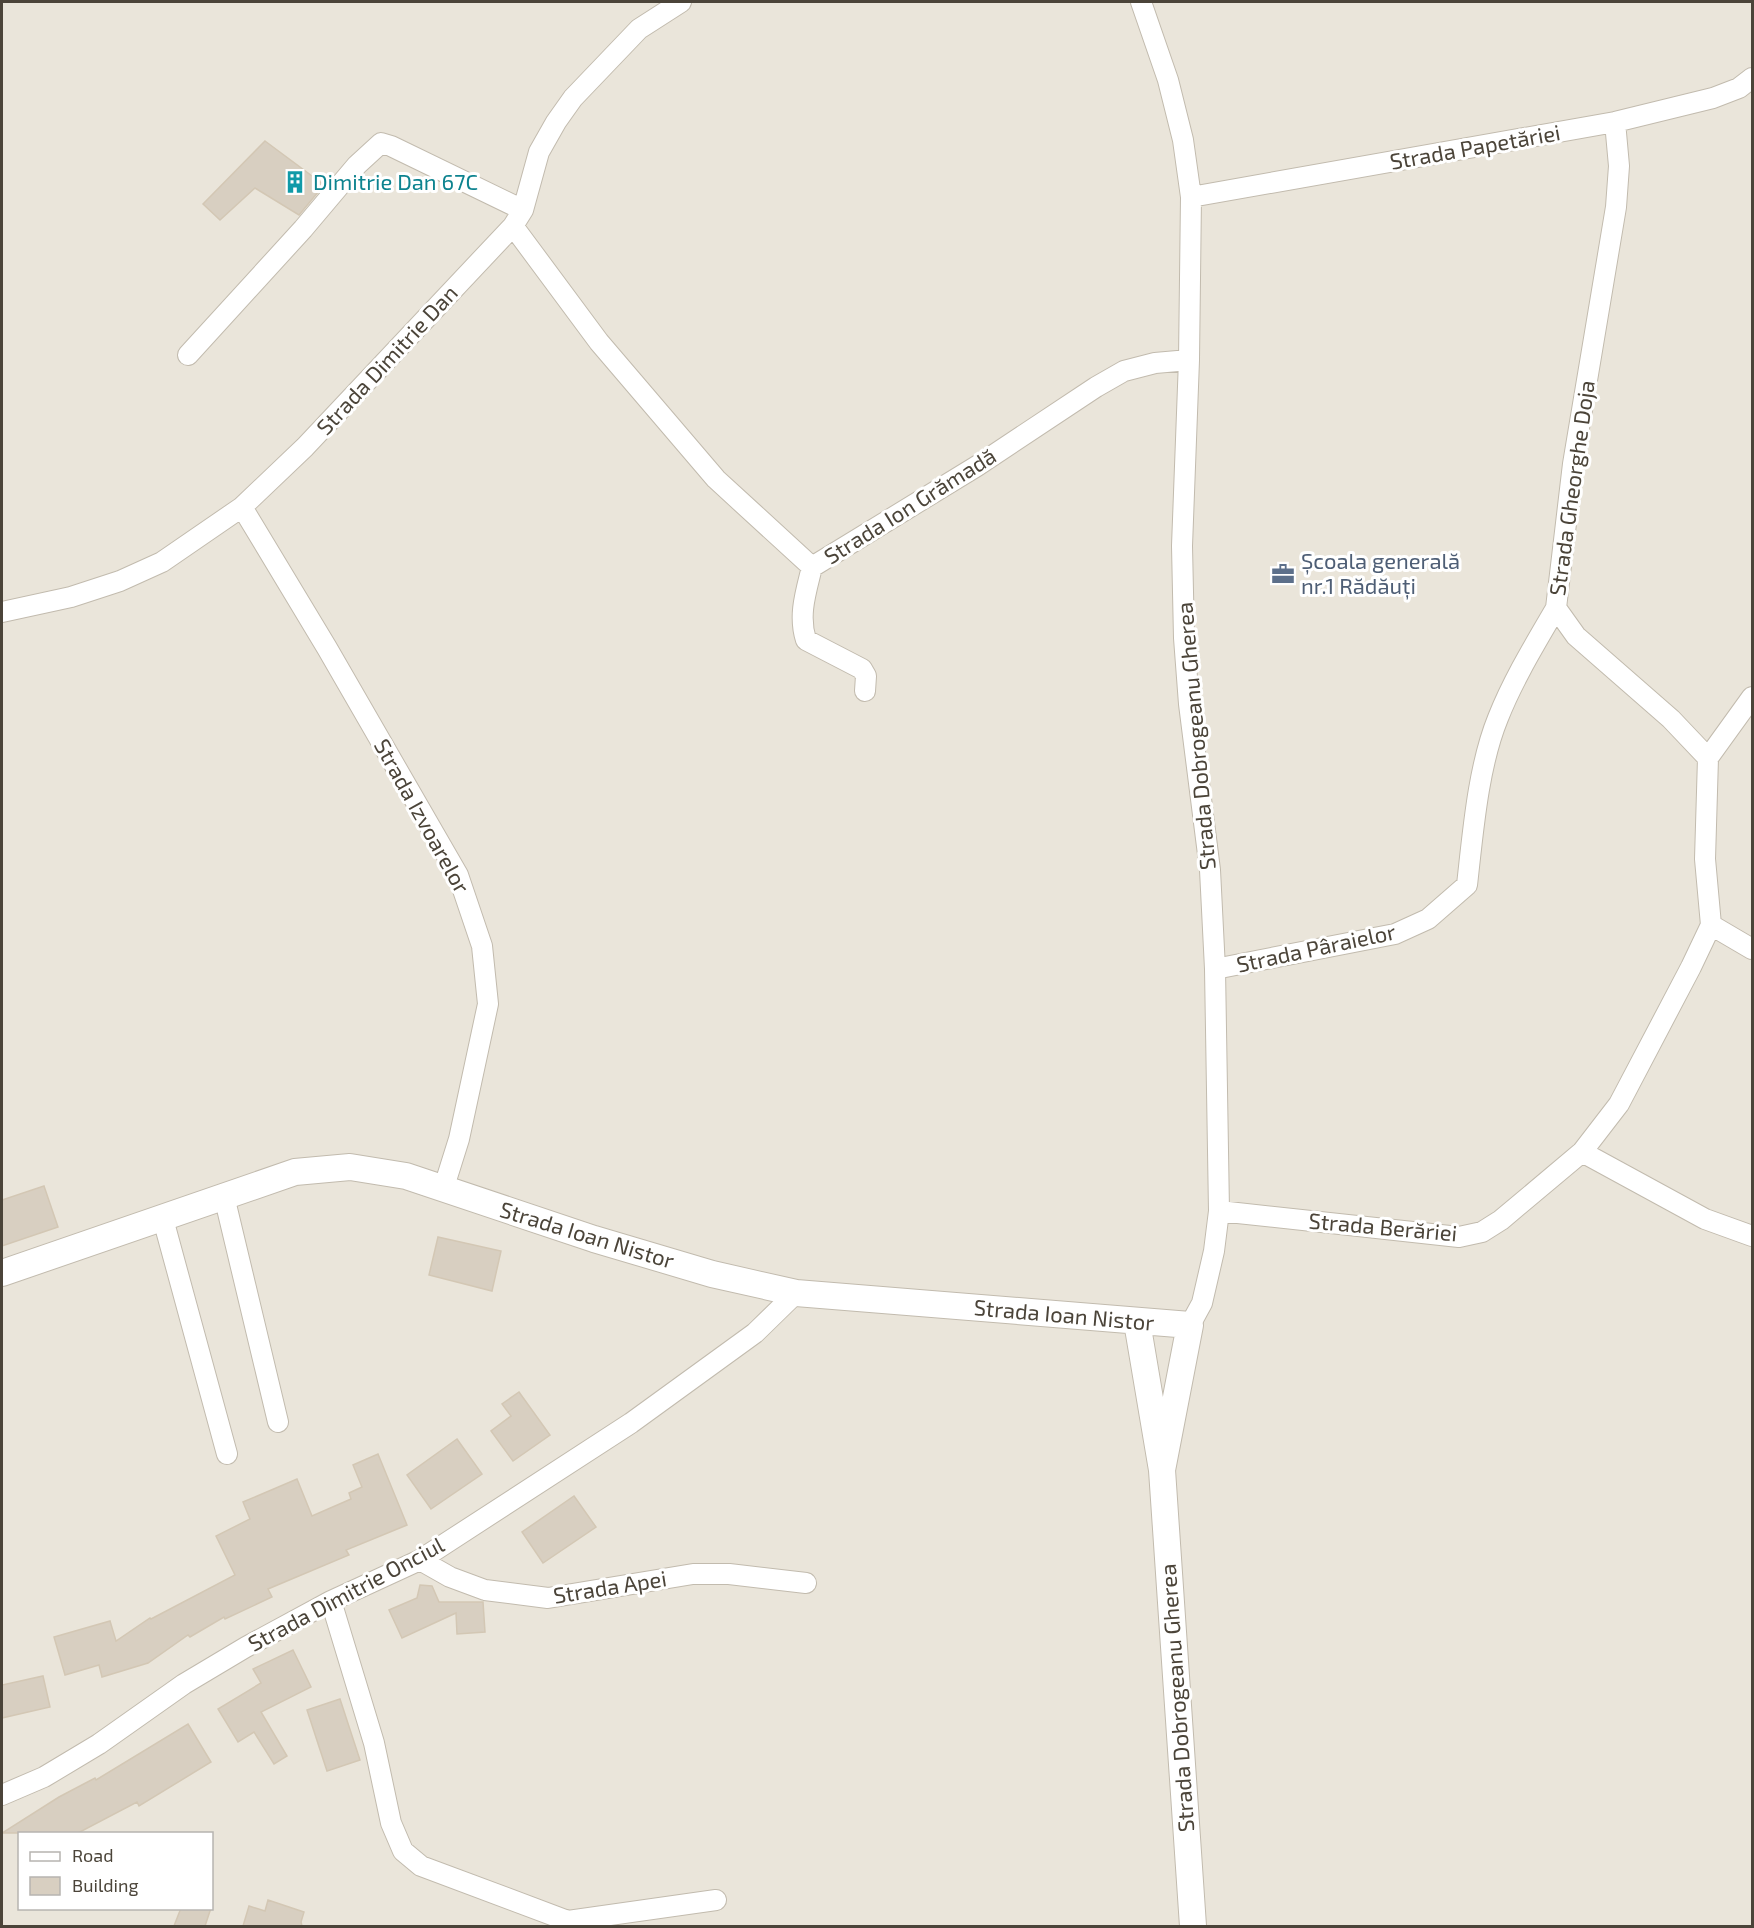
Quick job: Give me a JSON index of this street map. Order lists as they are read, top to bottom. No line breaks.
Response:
{"streets":{"street":["Strada Papetăriei","Strada Dimitrie Dan","Strada Gheorghe Doja","Strada Ion Grămadă","Strada Dobrogeanu Gherea","Strada Izvoarelor","Strada Pâraielor","Strada Berăriei","Strada Ioan Nistor","Strada Apei","Strada Dimitrie Onciul"]},"crossings":[["Strada Papetăriei","Strada Gheorghe Doja"],["Strada Papetăriei","Strada Dobrogeanu Gherea"],["Strada Dimitrie Dan","Strada Ion Grămadă"],["Strada Dimitrie Dan","Strada Izvoarelor"],["Strada Gheorghe Doja","Strada Pâraielor"],["Strada Ion Grămadă","Strada Dobrogeanu Gherea"],["Strada Dobrogeanu Gherea","Strada Pâraielor"],["Strada Dobrogeanu Gherea","Strada Berăriei"],["Strada Dobrogeanu Gherea","Strada Ioan Nistor"],["Strada Izvoarelor","Strada Ioan Nistor"],["Strada Ioan Nistor","Strada Dimitrie Onciul"],["Strada Apei","Strada Dimitrie Onciul"]],"places":{"building":["Dimitrie Dan 67C"],"office":["Școala generală nr.1 Rădăuți"]},"legend":["Road","Building"]}
